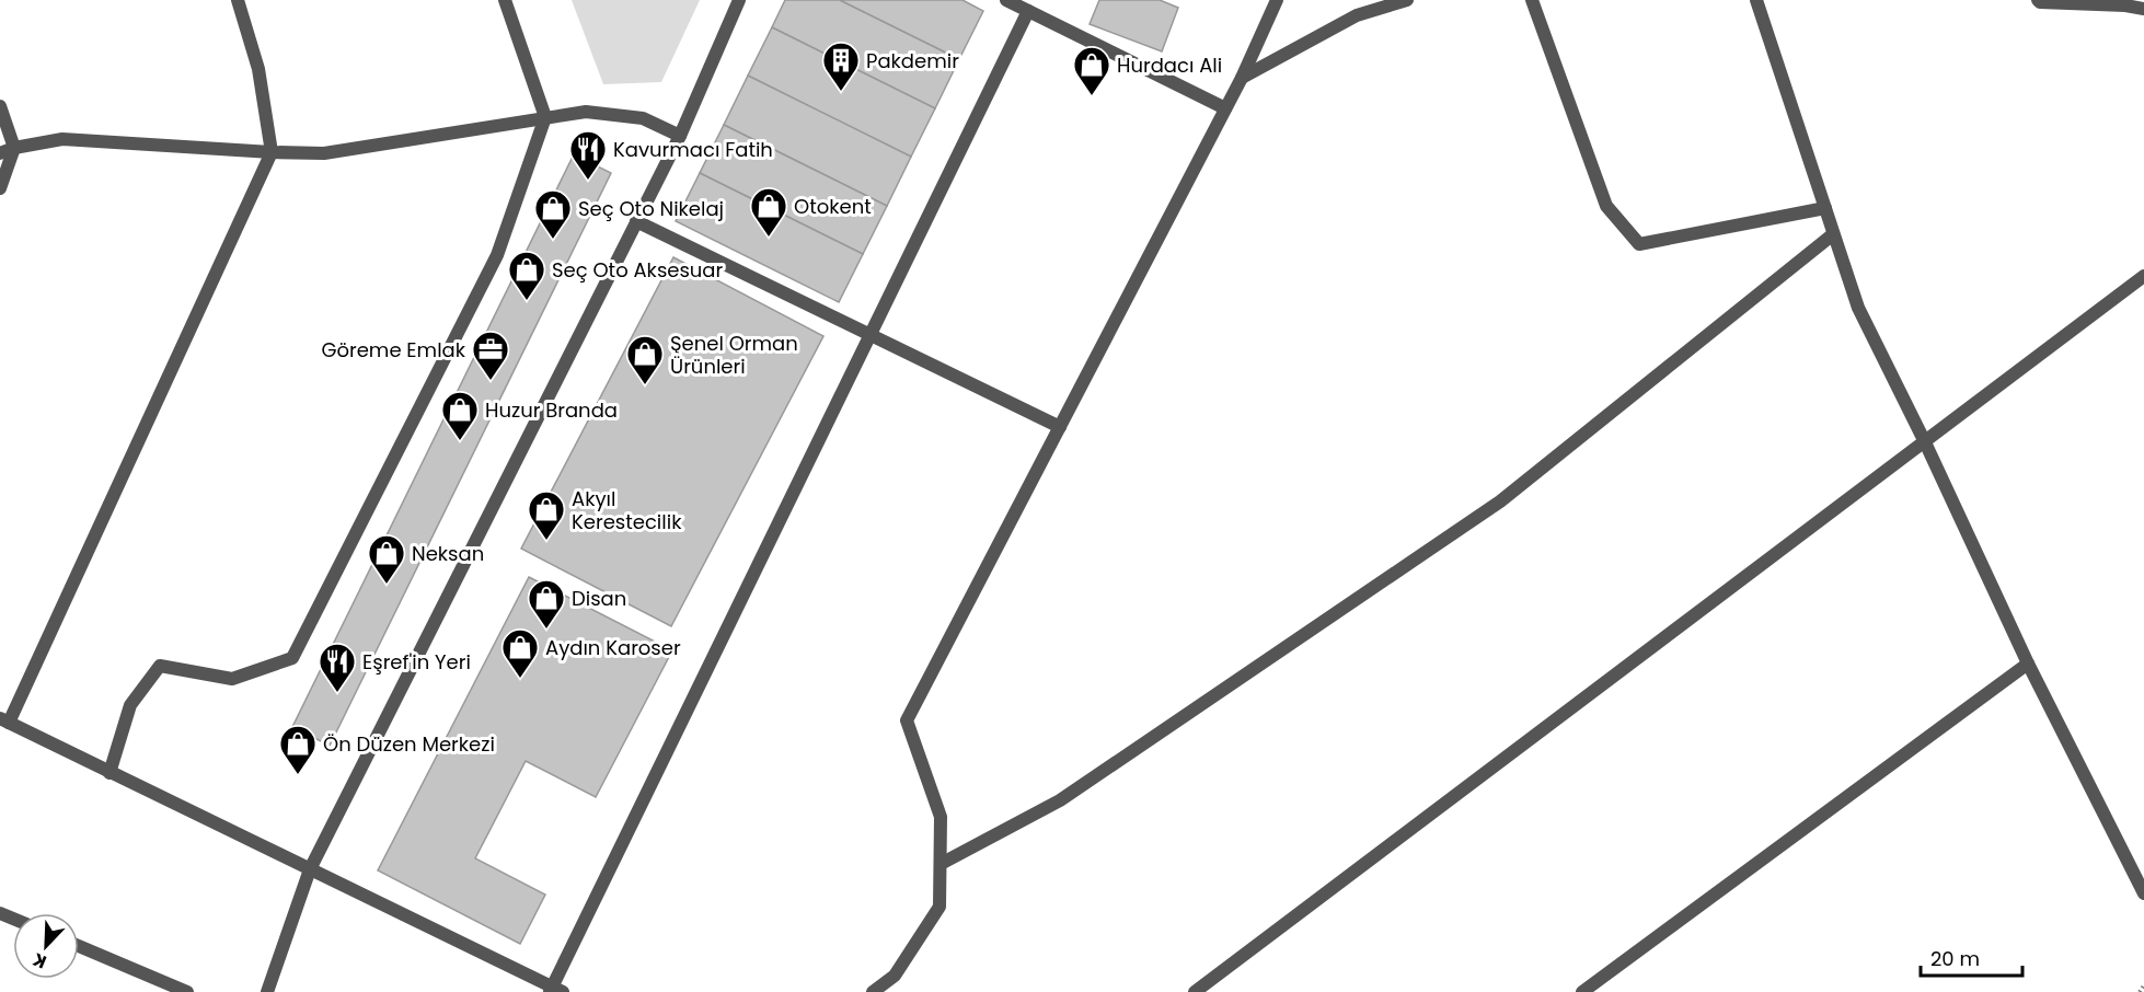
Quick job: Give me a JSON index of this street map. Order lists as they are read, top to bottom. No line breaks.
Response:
{"places":{"building":["Pakdemir"],"shop":["Hurdacı Ali","Otokent","Seç Oto Nikelaj","Seç Oto Aksesuar","Şenel Orman Ürünleri","Huzur Branda","Akyıl Kerestecilik","Neksan","Disan","Aydın Karoser","Ön Düzen Merkezi"],"restaurant":["Kavurmacı Fatih","Eşref'in Yeri"],"office":["Göreme Emlak"]},"scale_bar":"20 m","north":"bottom left"}
